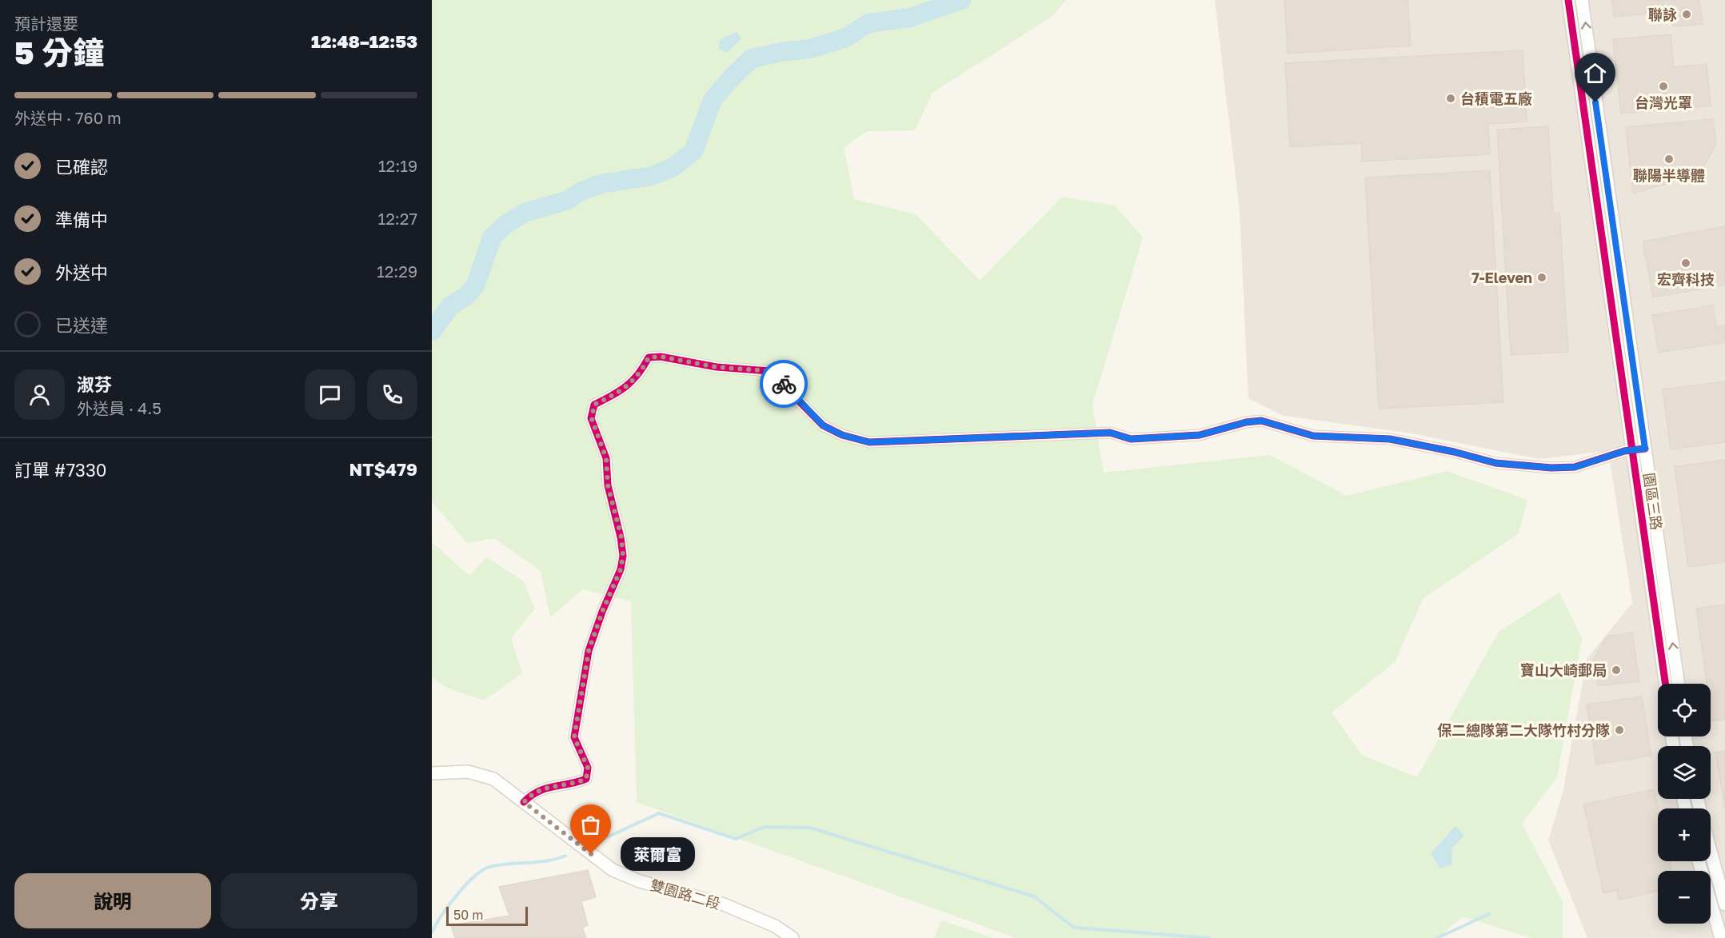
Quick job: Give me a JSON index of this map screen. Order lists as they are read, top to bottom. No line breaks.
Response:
{"streets":{"street":["園區三路","雙園路二段"]},"places":["聯詠","台灣光罩","台積電五廠","聯陽半導體","宏齊科技","7-Eleven","寶山大崎郵局","保二總隊第二大隊竹村分隊","萊爾富"],"scale_bar":"50 m","page":{"heading":["5 分鐘","預計還要","12:48–12:53"],"panel":["淑芬","外送員 · 4.5","訂單 #7330","NT$479"],"bar":"外送中 · 760 m","list":[["已確認","12:19"],["準備中","12:27"],["外送中","12:29"],"已送達"],"map_buttons":["+","−"],"bubble":"萊爾富","buttons":["說明","分享"],"scale":"50 m"}}
